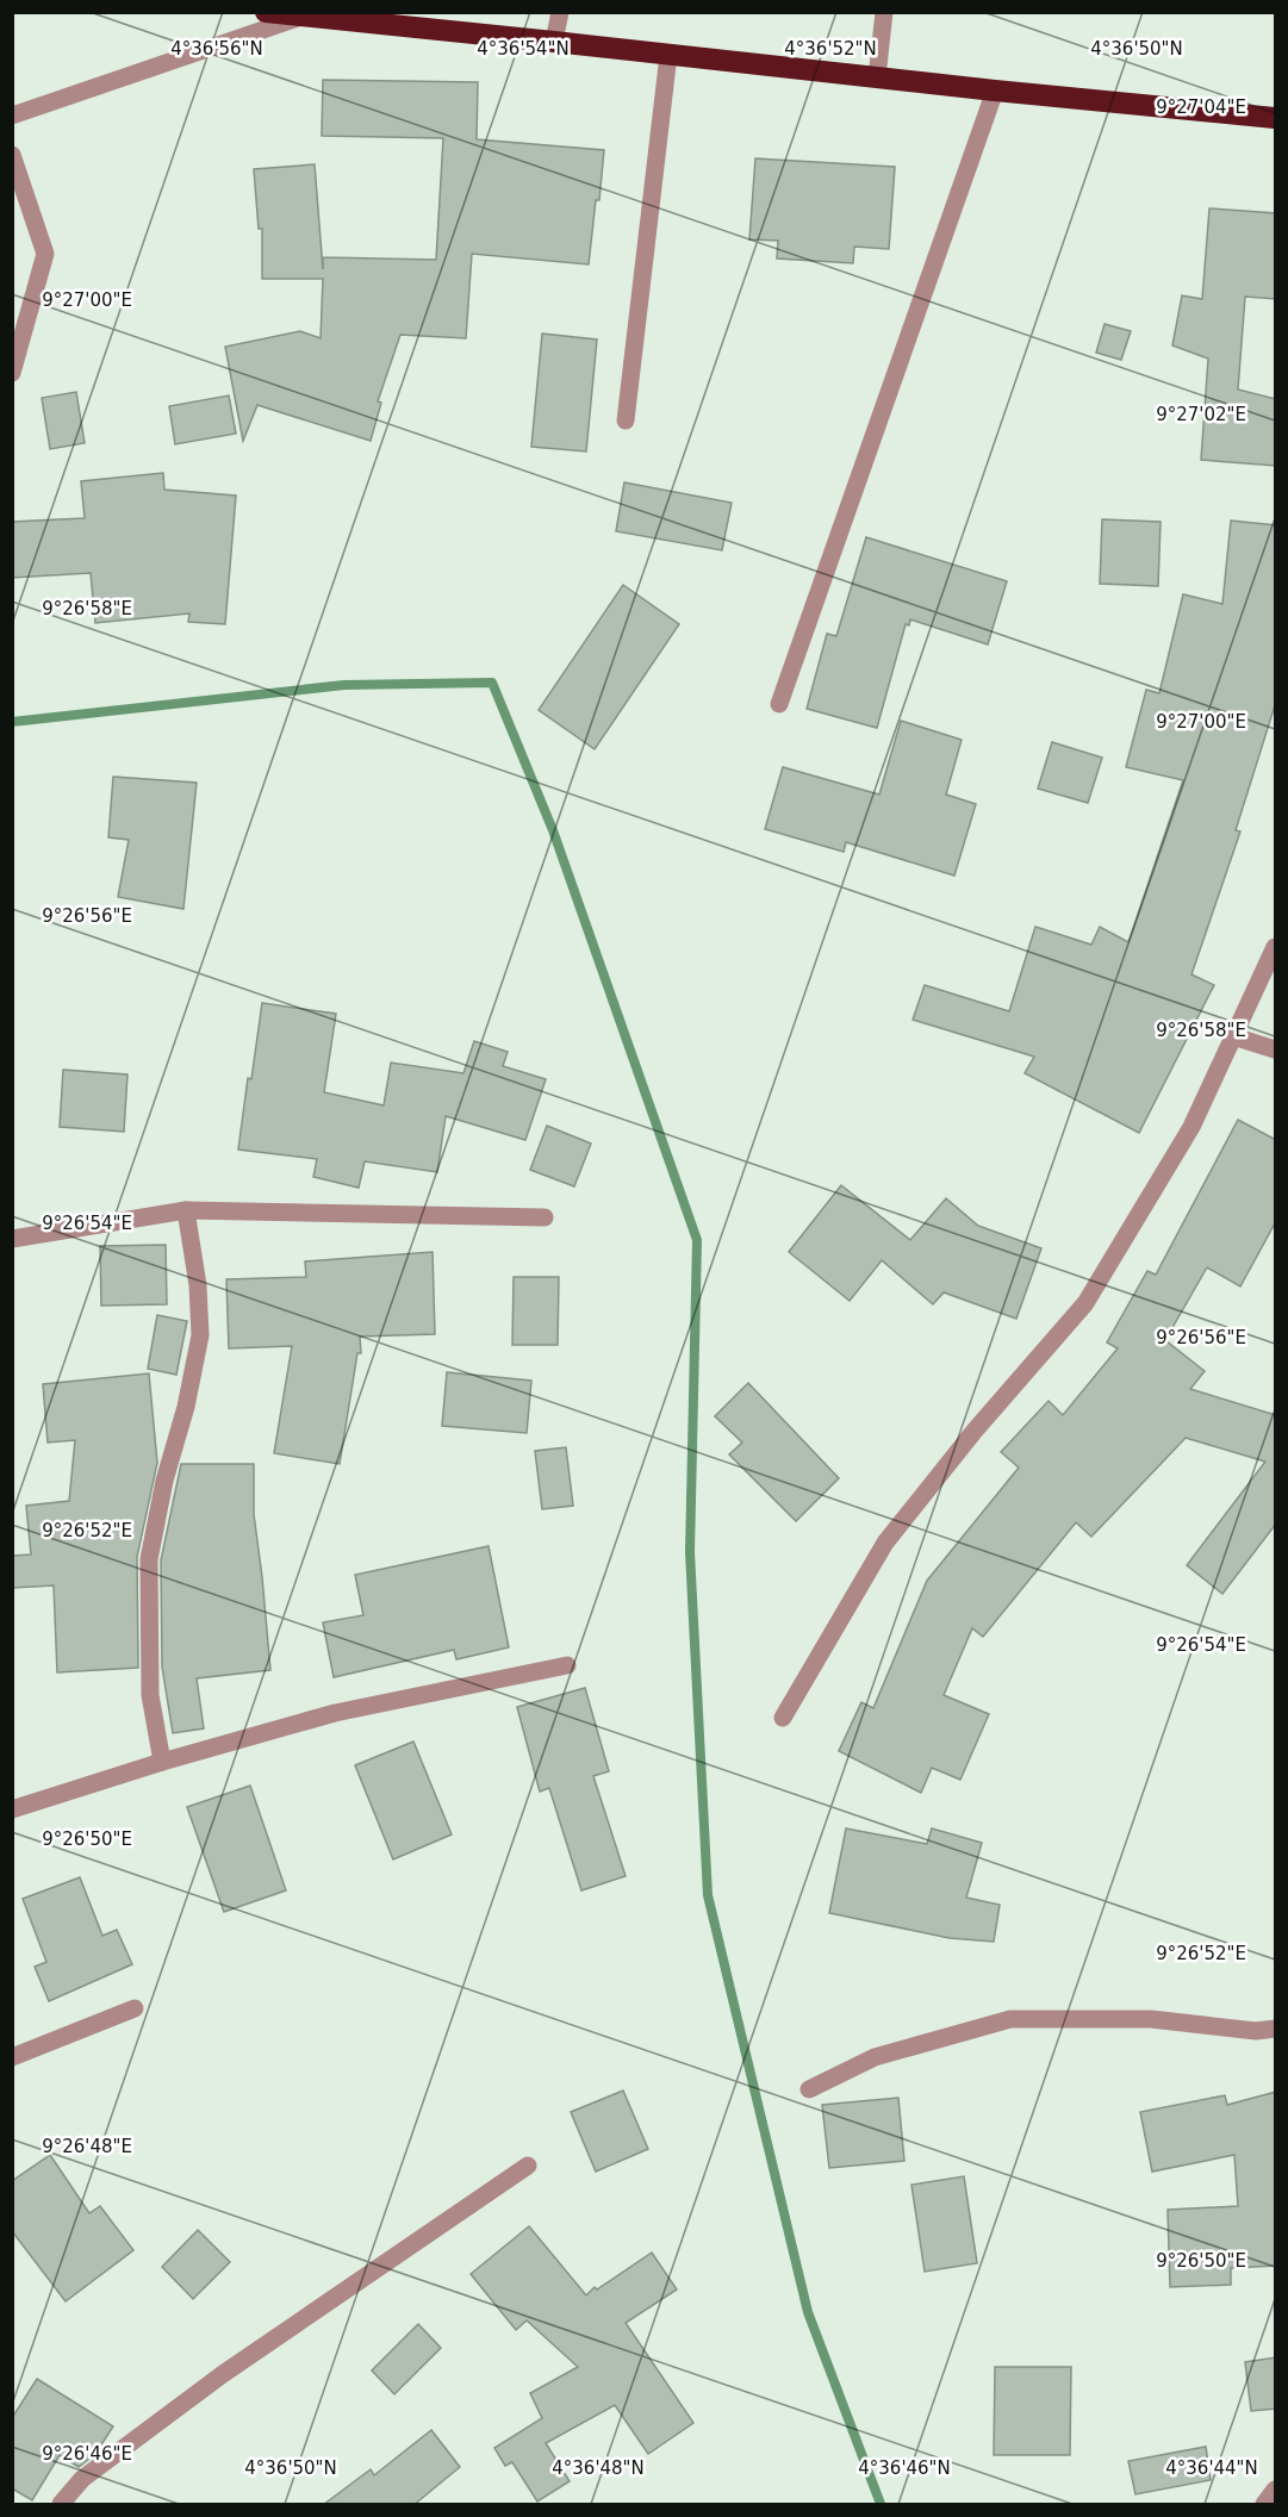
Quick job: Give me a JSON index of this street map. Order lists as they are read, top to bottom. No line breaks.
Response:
{"coordinates":["4°36'56\"N","4°36'54\"N","4°36'52\"N","4°36'50\"N","9°27'04\"E","9°27'00\"E","9°27'02\"E","9°26'58\"E","9°26'56\"E","9°26'54\"E","9°26'52\"E","9°26'50\"E","9°26'48\"E","9°26'46\"E","4°36'48\"N","4°36'46\"N","4°36'44\"N"]}
